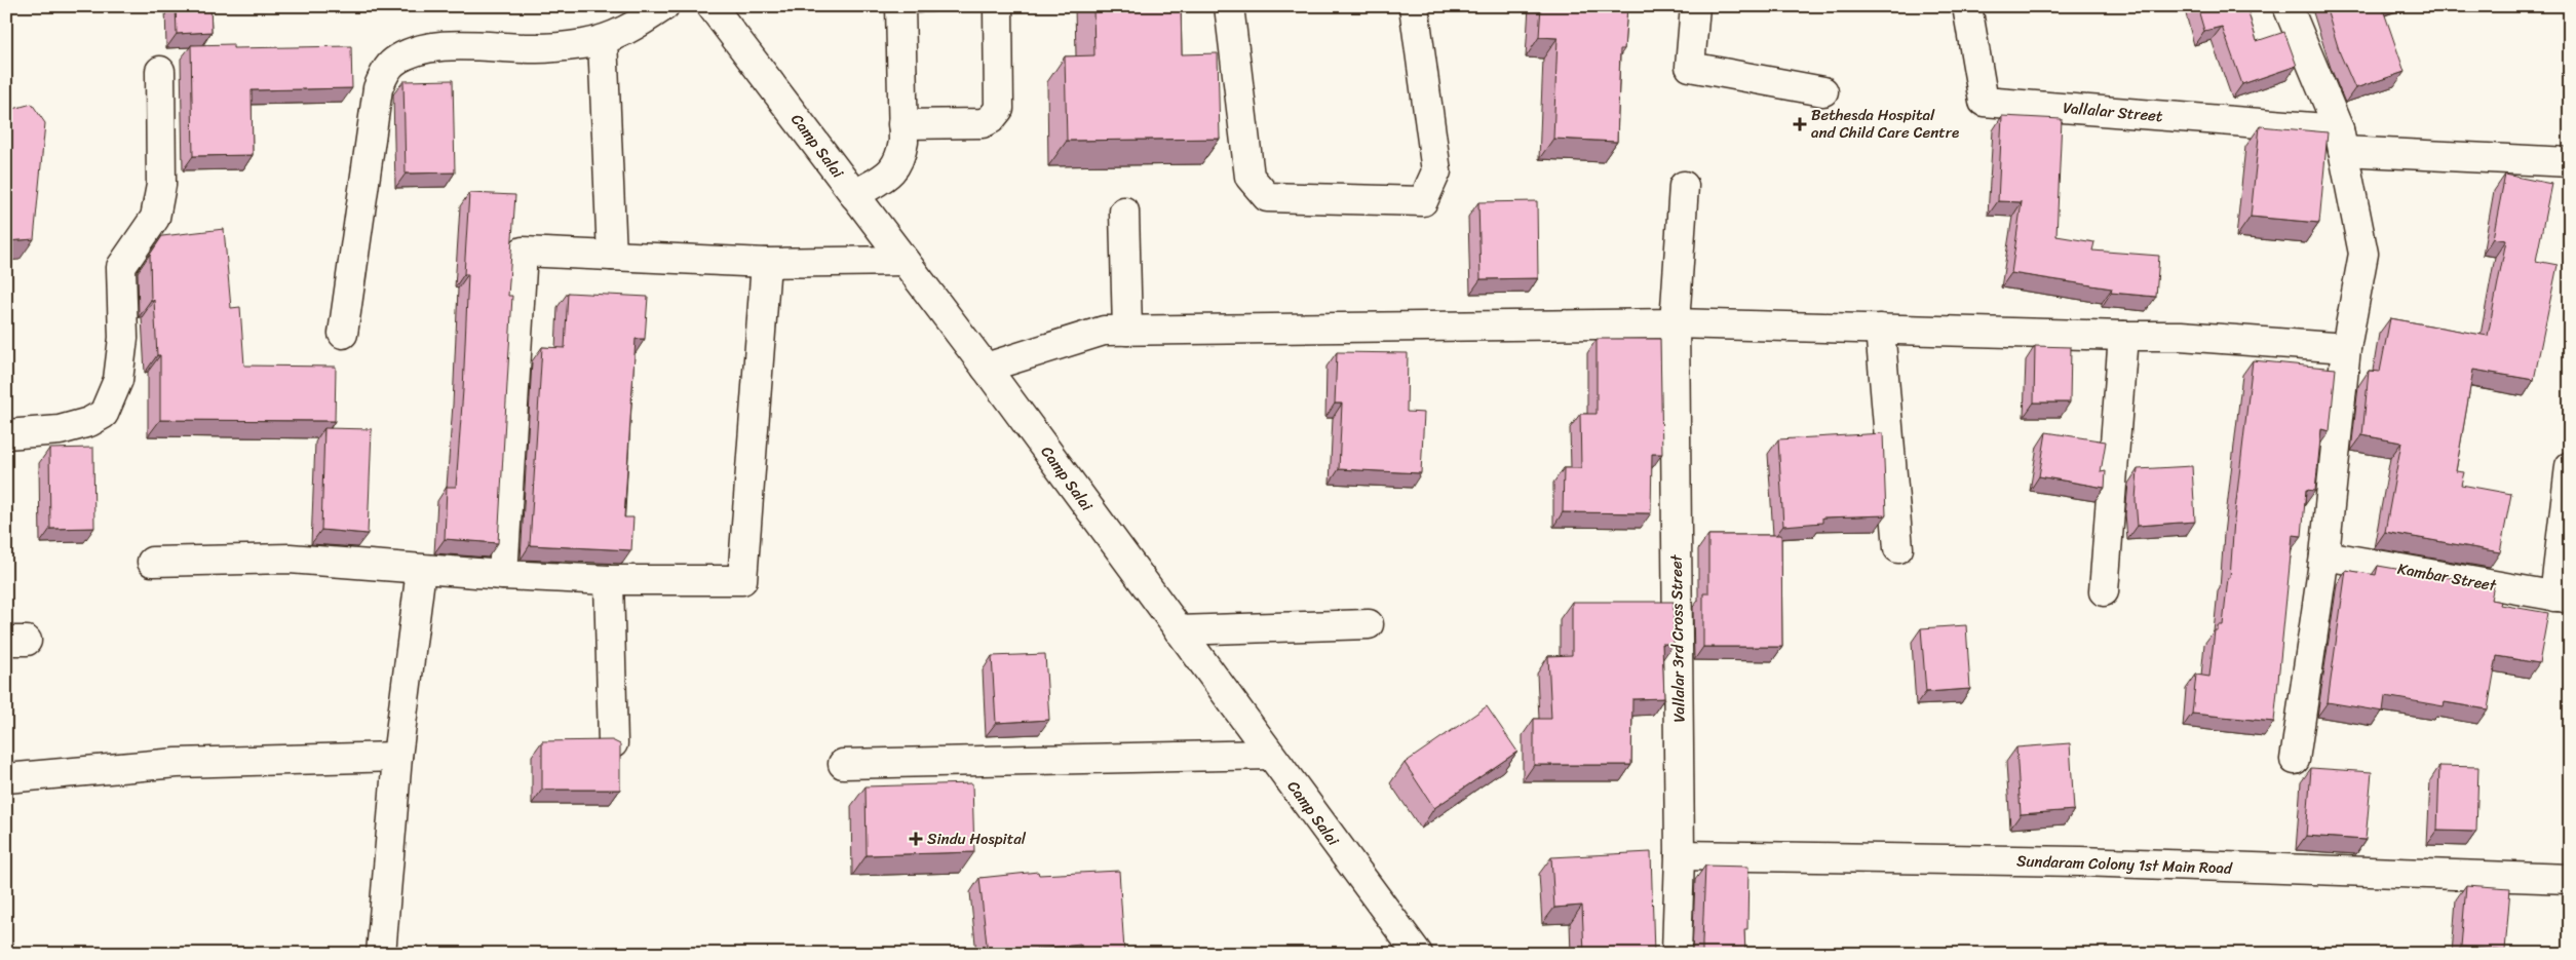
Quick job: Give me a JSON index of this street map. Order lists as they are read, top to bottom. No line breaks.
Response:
{"streets":{"street":["Vallalar Street","Camp Salai","Kambar Street","Vallalar 3rd Cross Street","Sundaram Colony 1st Main Road"]},"crossings":[["Vallalar 3rd Cross Street","Sundaram Colony 1st Main Road"]],"places":{"health":["Bethesda Hospital and Child Care Centre","Sindu Hospital"]}}
